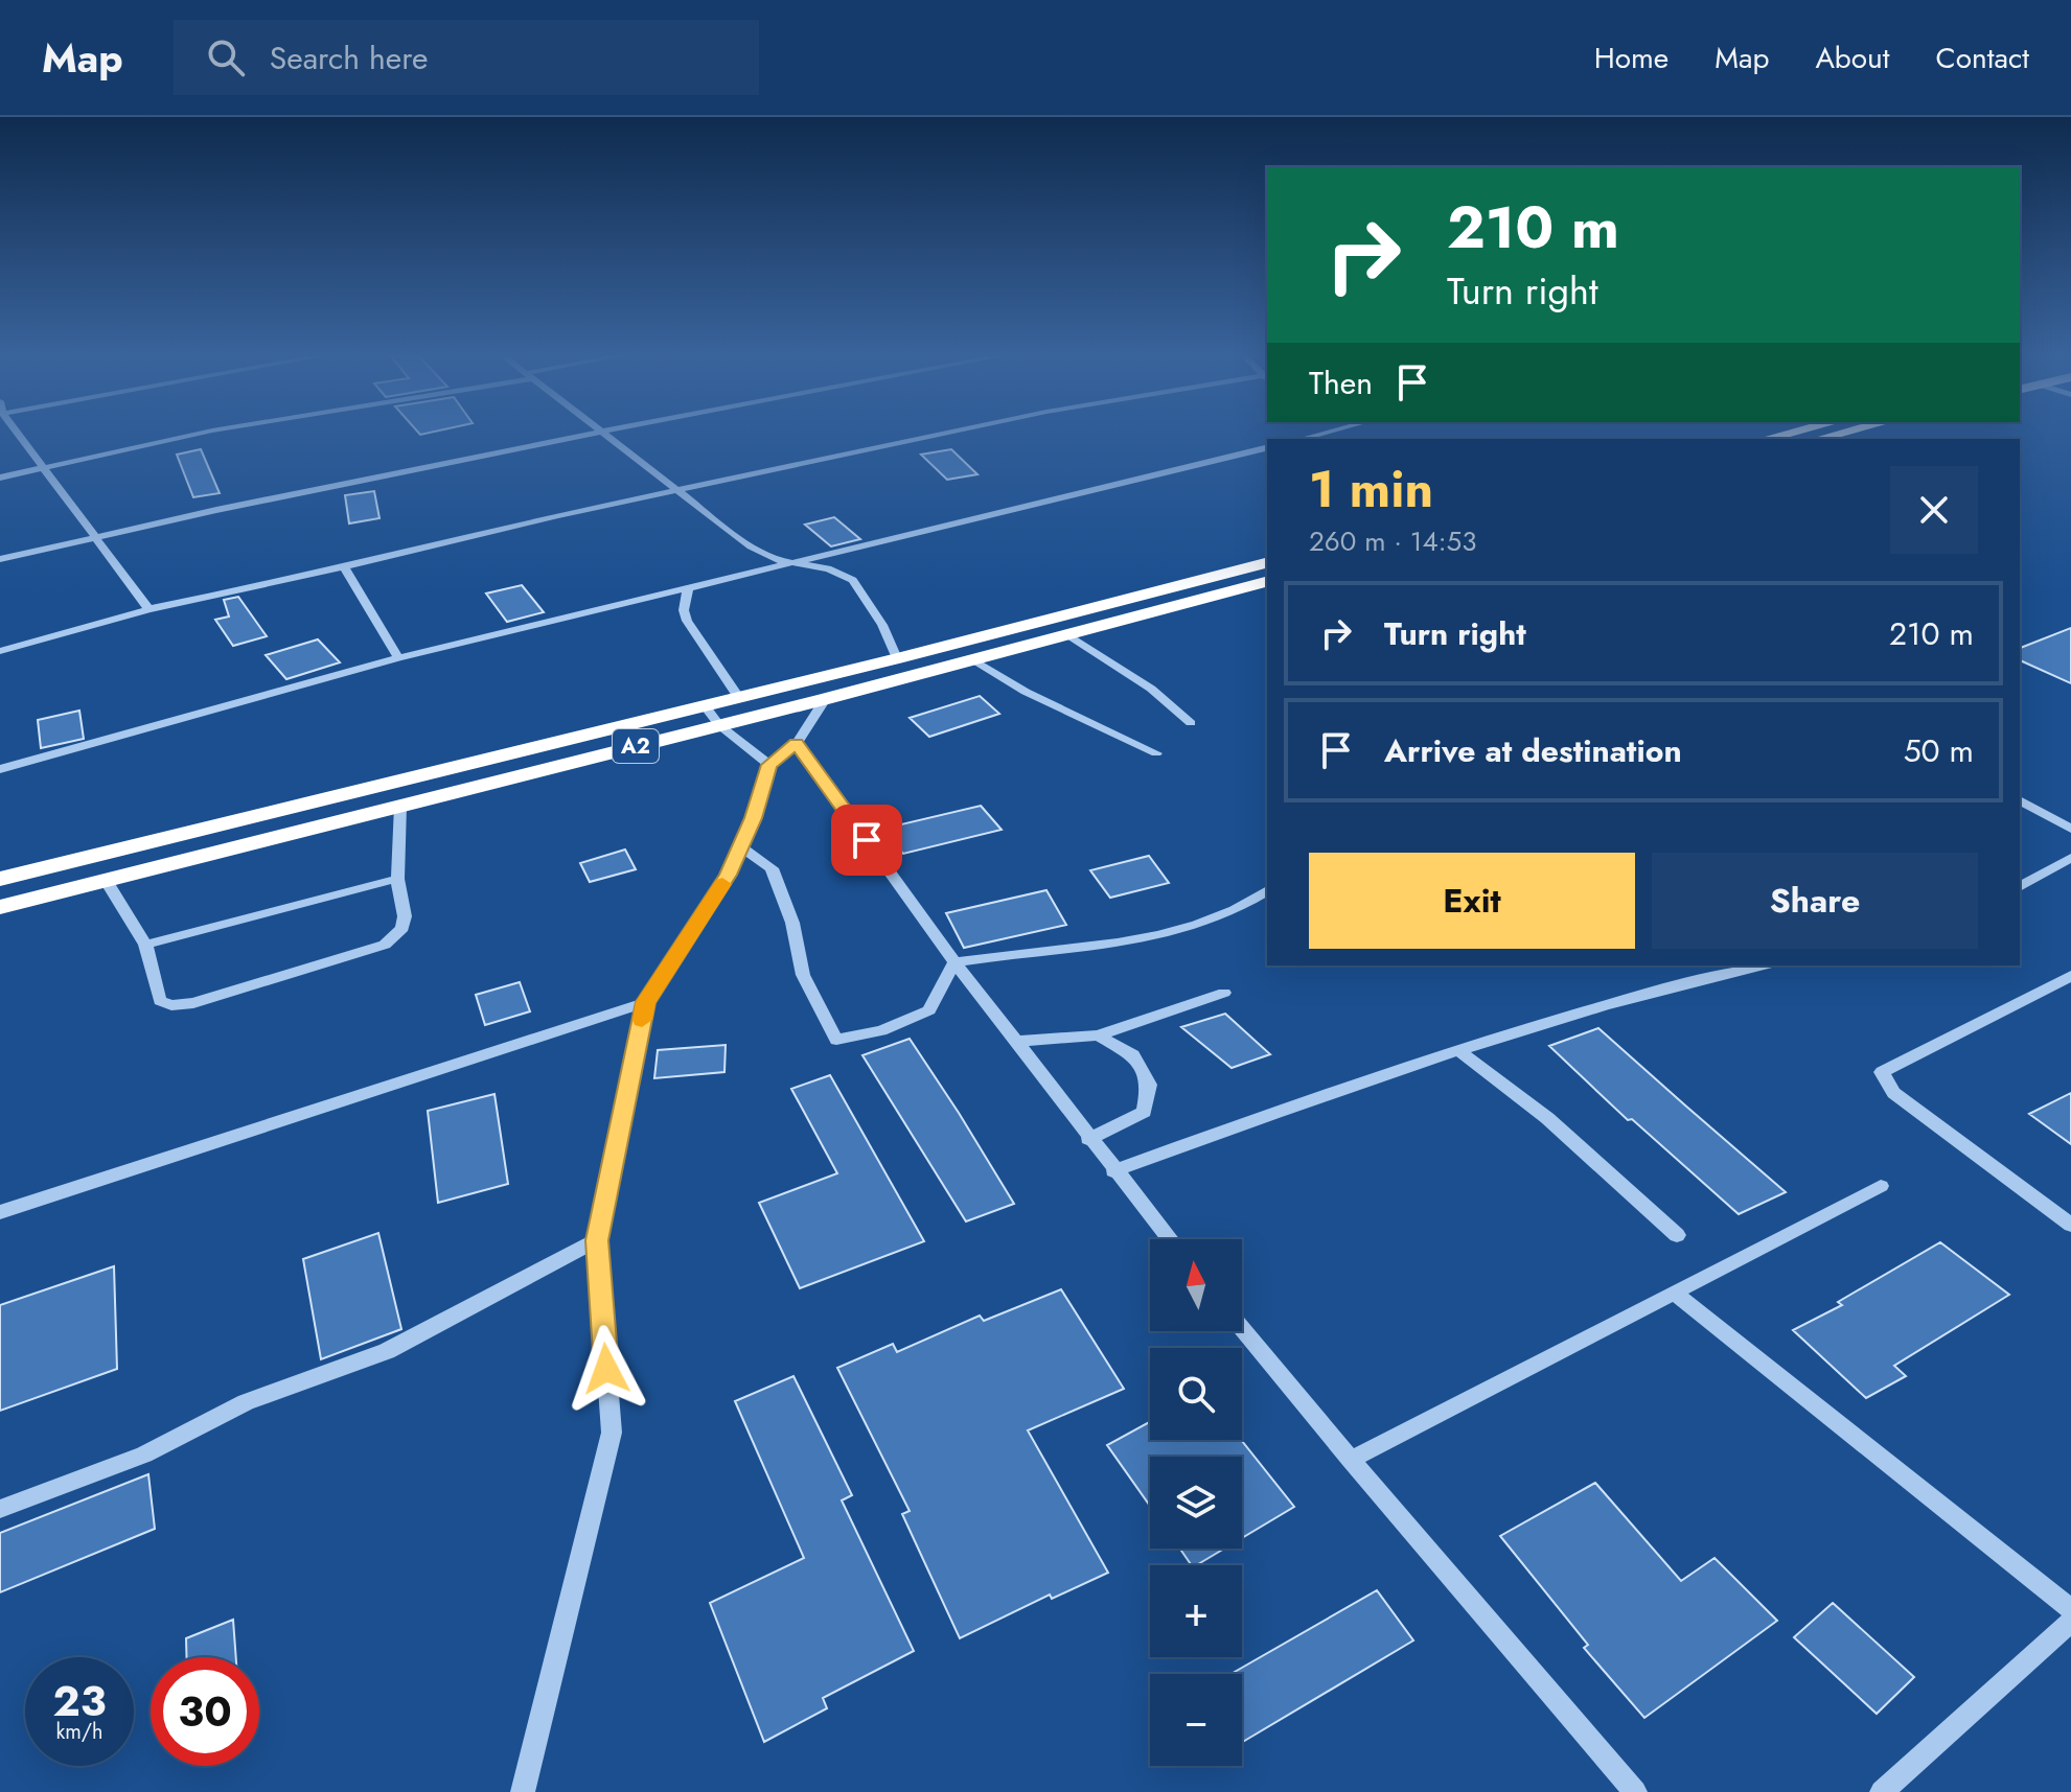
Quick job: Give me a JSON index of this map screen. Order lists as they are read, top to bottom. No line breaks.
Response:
{"streets":{"highway":["A2"]},"north":"top","page":{"header":"Map","search":"Search here","nav":["Home","Map","About","Contact"],"turn":["210 m","Turn right"],"then":"Then","heading":["1 min","260 m · 14:53"],"list":[{"name":"Turn right","value":"210 m"},{"name":"Arrive at destination","value":"50 m"}],"buttons":["Exit","Share"],"map_buttons":["+","−"],"speed":"23 km/h","limit":"30"}}
